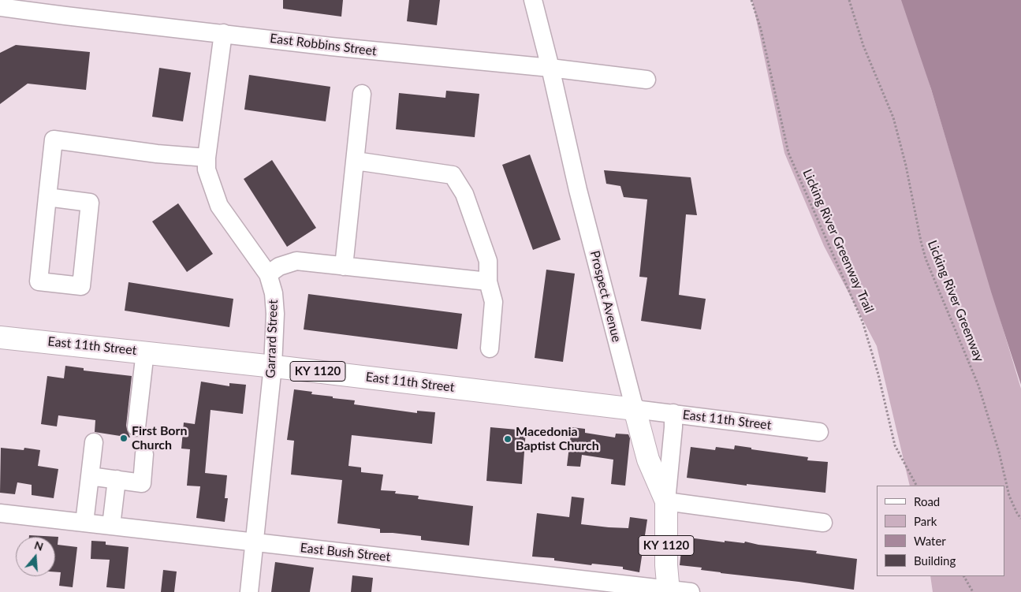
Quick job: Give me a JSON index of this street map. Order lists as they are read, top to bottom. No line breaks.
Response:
{"streets":{"main road":["Prospect Avenue","East 11th Street","KY 1120"],"street":["East Robbins Street","Garrard Street","East Bush Street"],"path":["Licking River Greenway Trail","Licking River Greenway"]},"crossings":[["East Robbins Street","Prospect Avenue"],["East Robbins Street","Garrard Street"],["Prospect Avenue","East 11th Street"],["Prospect Avenue","East Bush Street"],["Garrard Street","East 11th Street"],["Garrard Street","East Bush Street"]],"places":["First Born Church","Macedonia Baptist Church"],"legend":["Road","Park","Water","Building"],"north":"top"}
